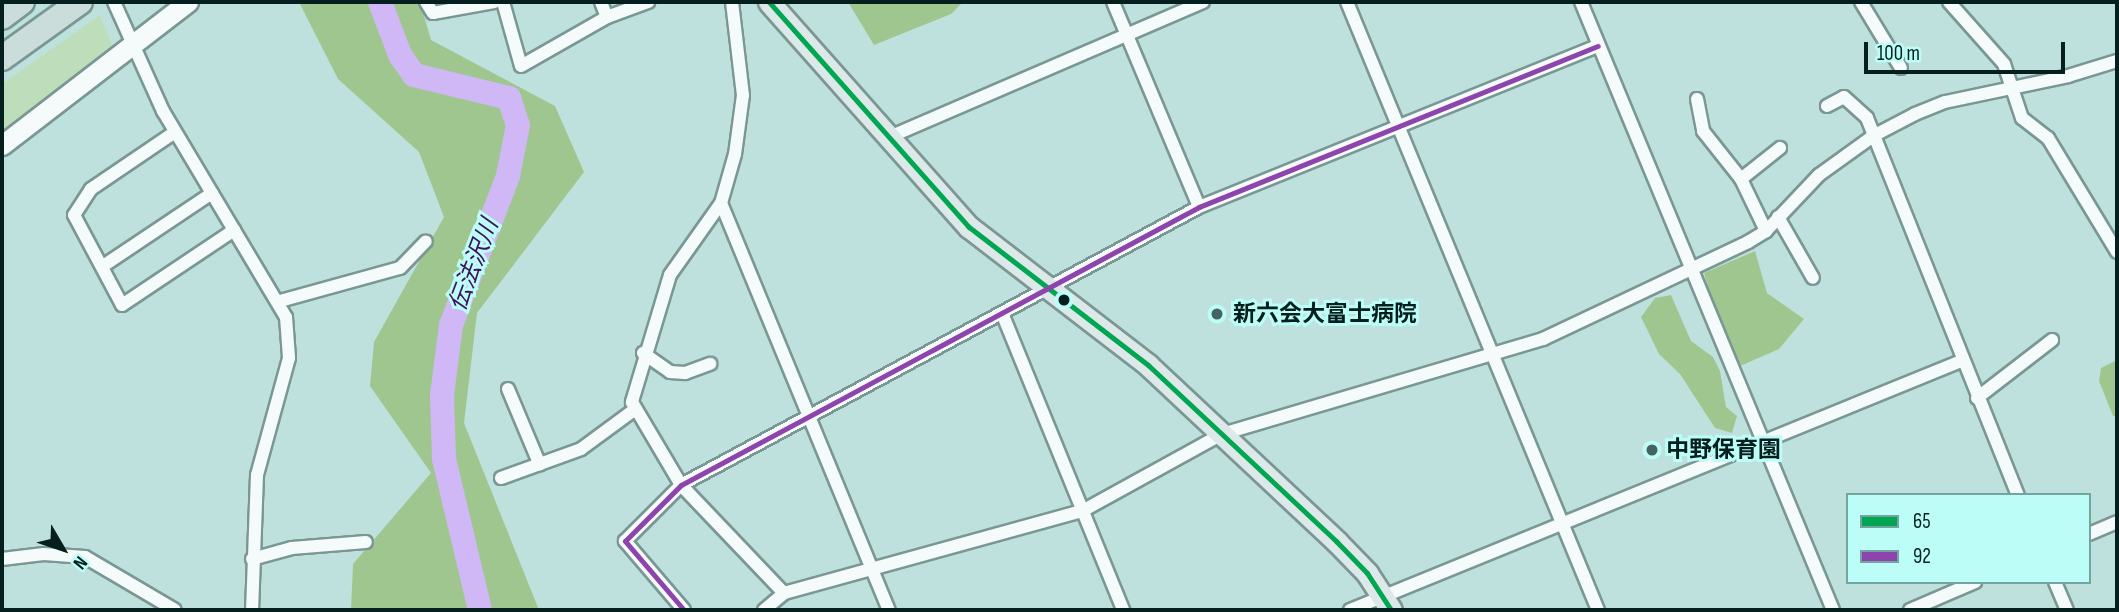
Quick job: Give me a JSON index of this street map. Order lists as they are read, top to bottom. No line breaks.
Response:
{"water":["伝法沢川"],"places":["新六会大富士病院","中野保育園"],"lines":["transit line 65","transit line 92"],"legend":["65","92"],"scale_bar":"100 m","north":"bottom right"}
